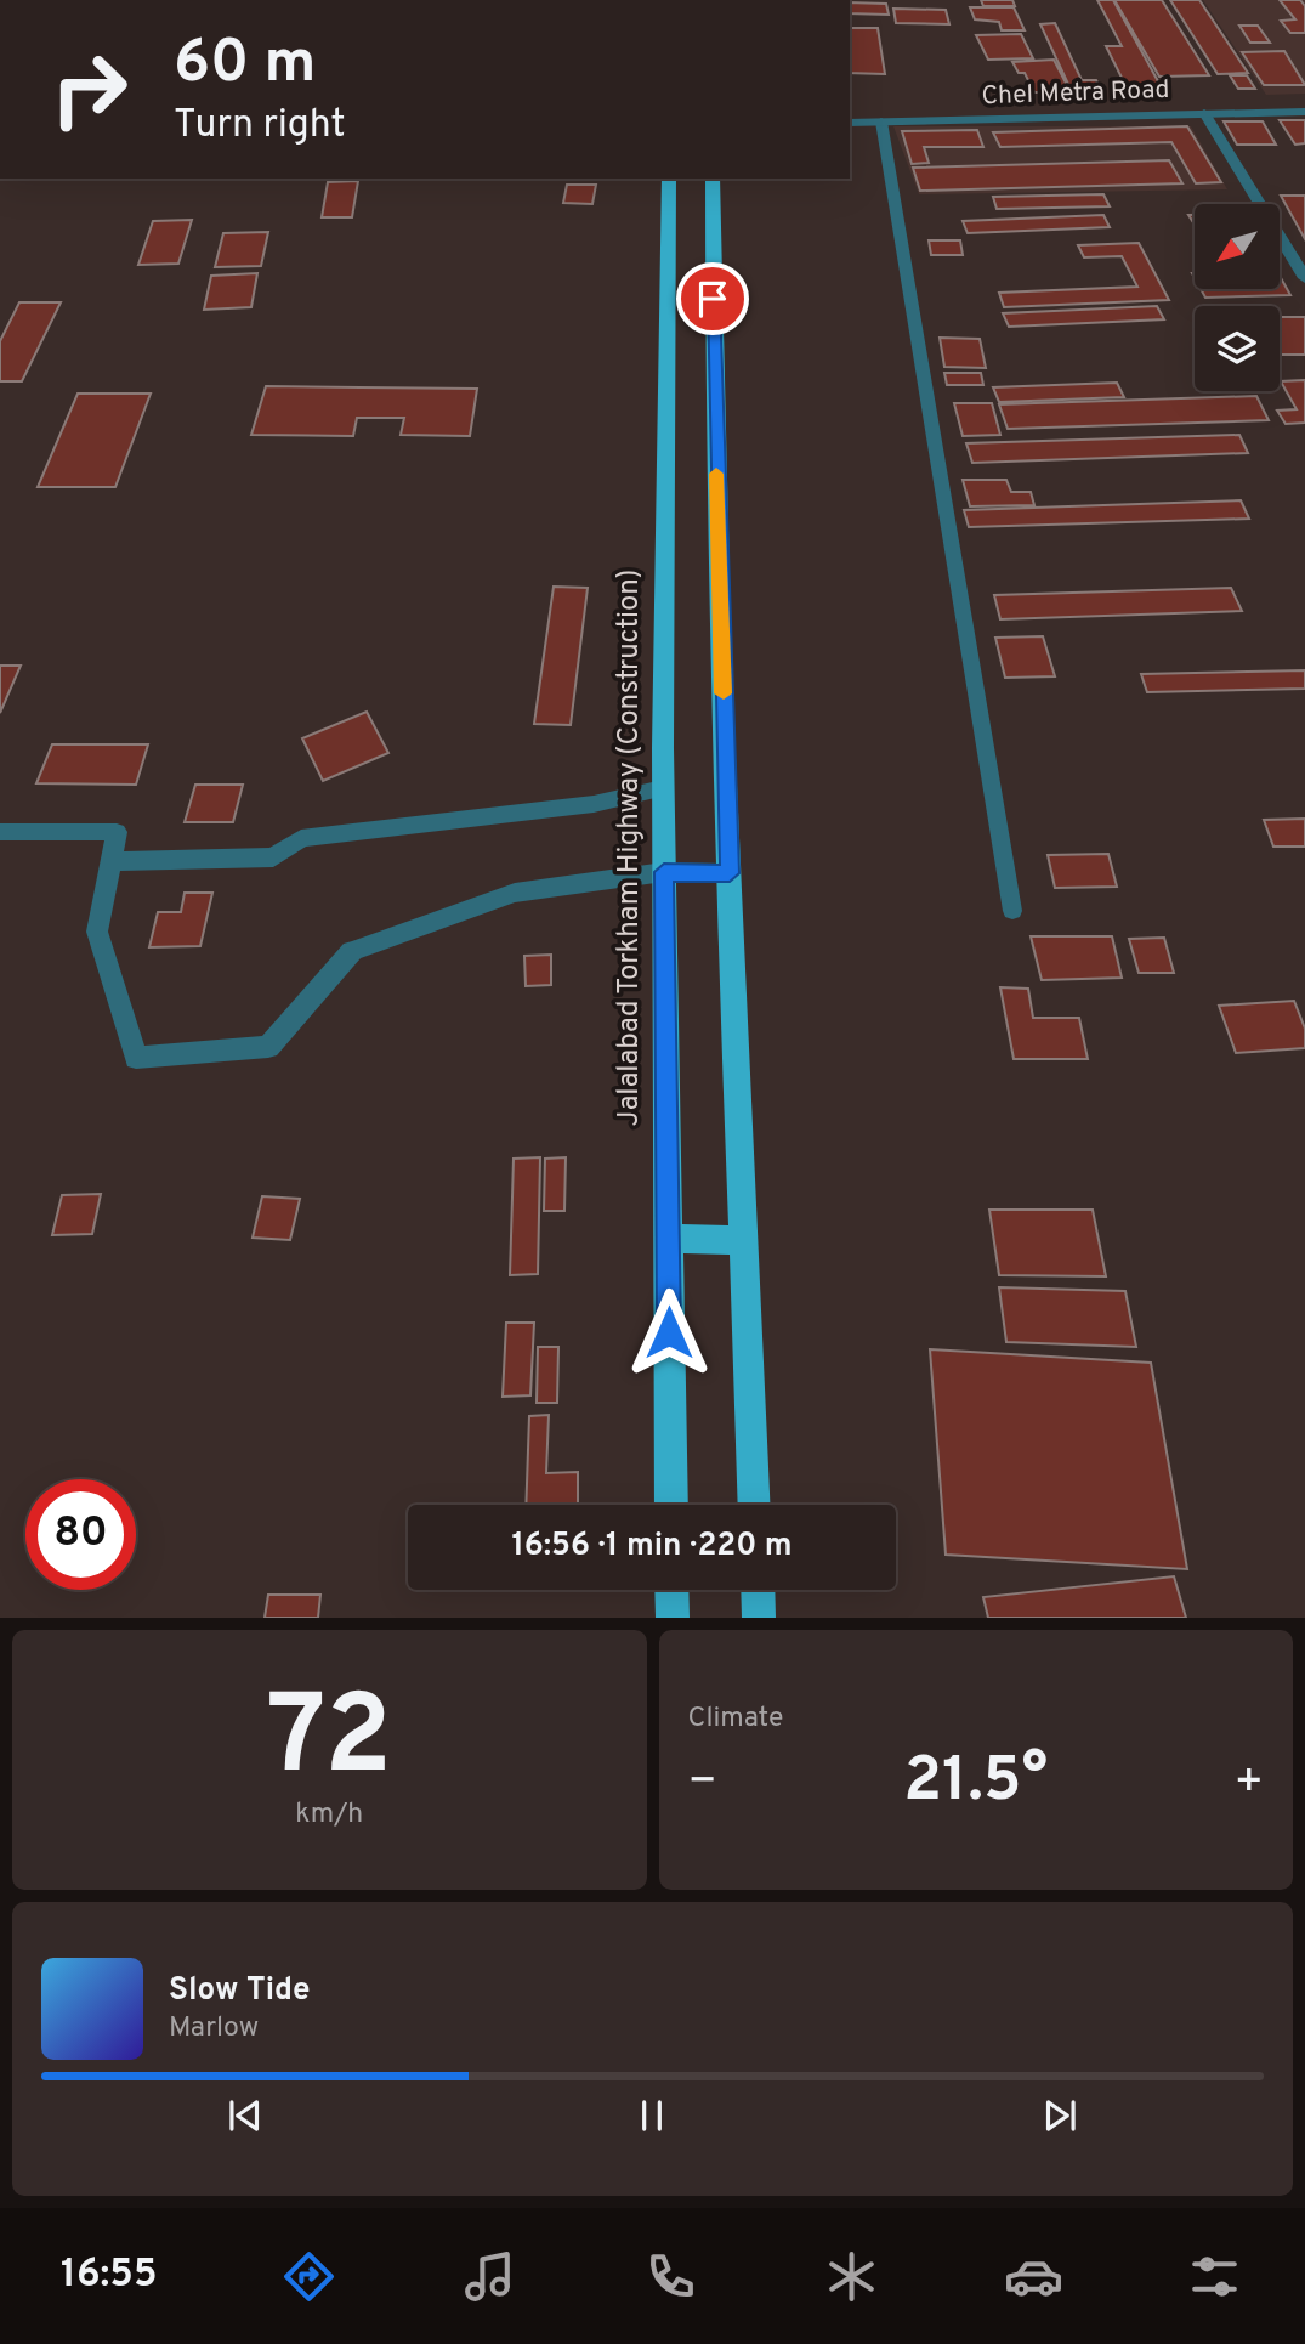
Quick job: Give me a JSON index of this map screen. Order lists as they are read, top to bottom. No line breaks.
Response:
{"streets":{"highway":["Jalalabad Torkham Highway (Construction)"],"street":["Chel Metra Road"]},"north":"bottom left","page":{"turn":["60 m","Turn right"],"limit":"80","trip":"16:56 · 1 min · 220 m","tile":[["72","km/h"],"Climate"],"heat":["−","21.5°","+"],"song":["Slow Tide","Marlow"],"tabs":"16:55"}}
